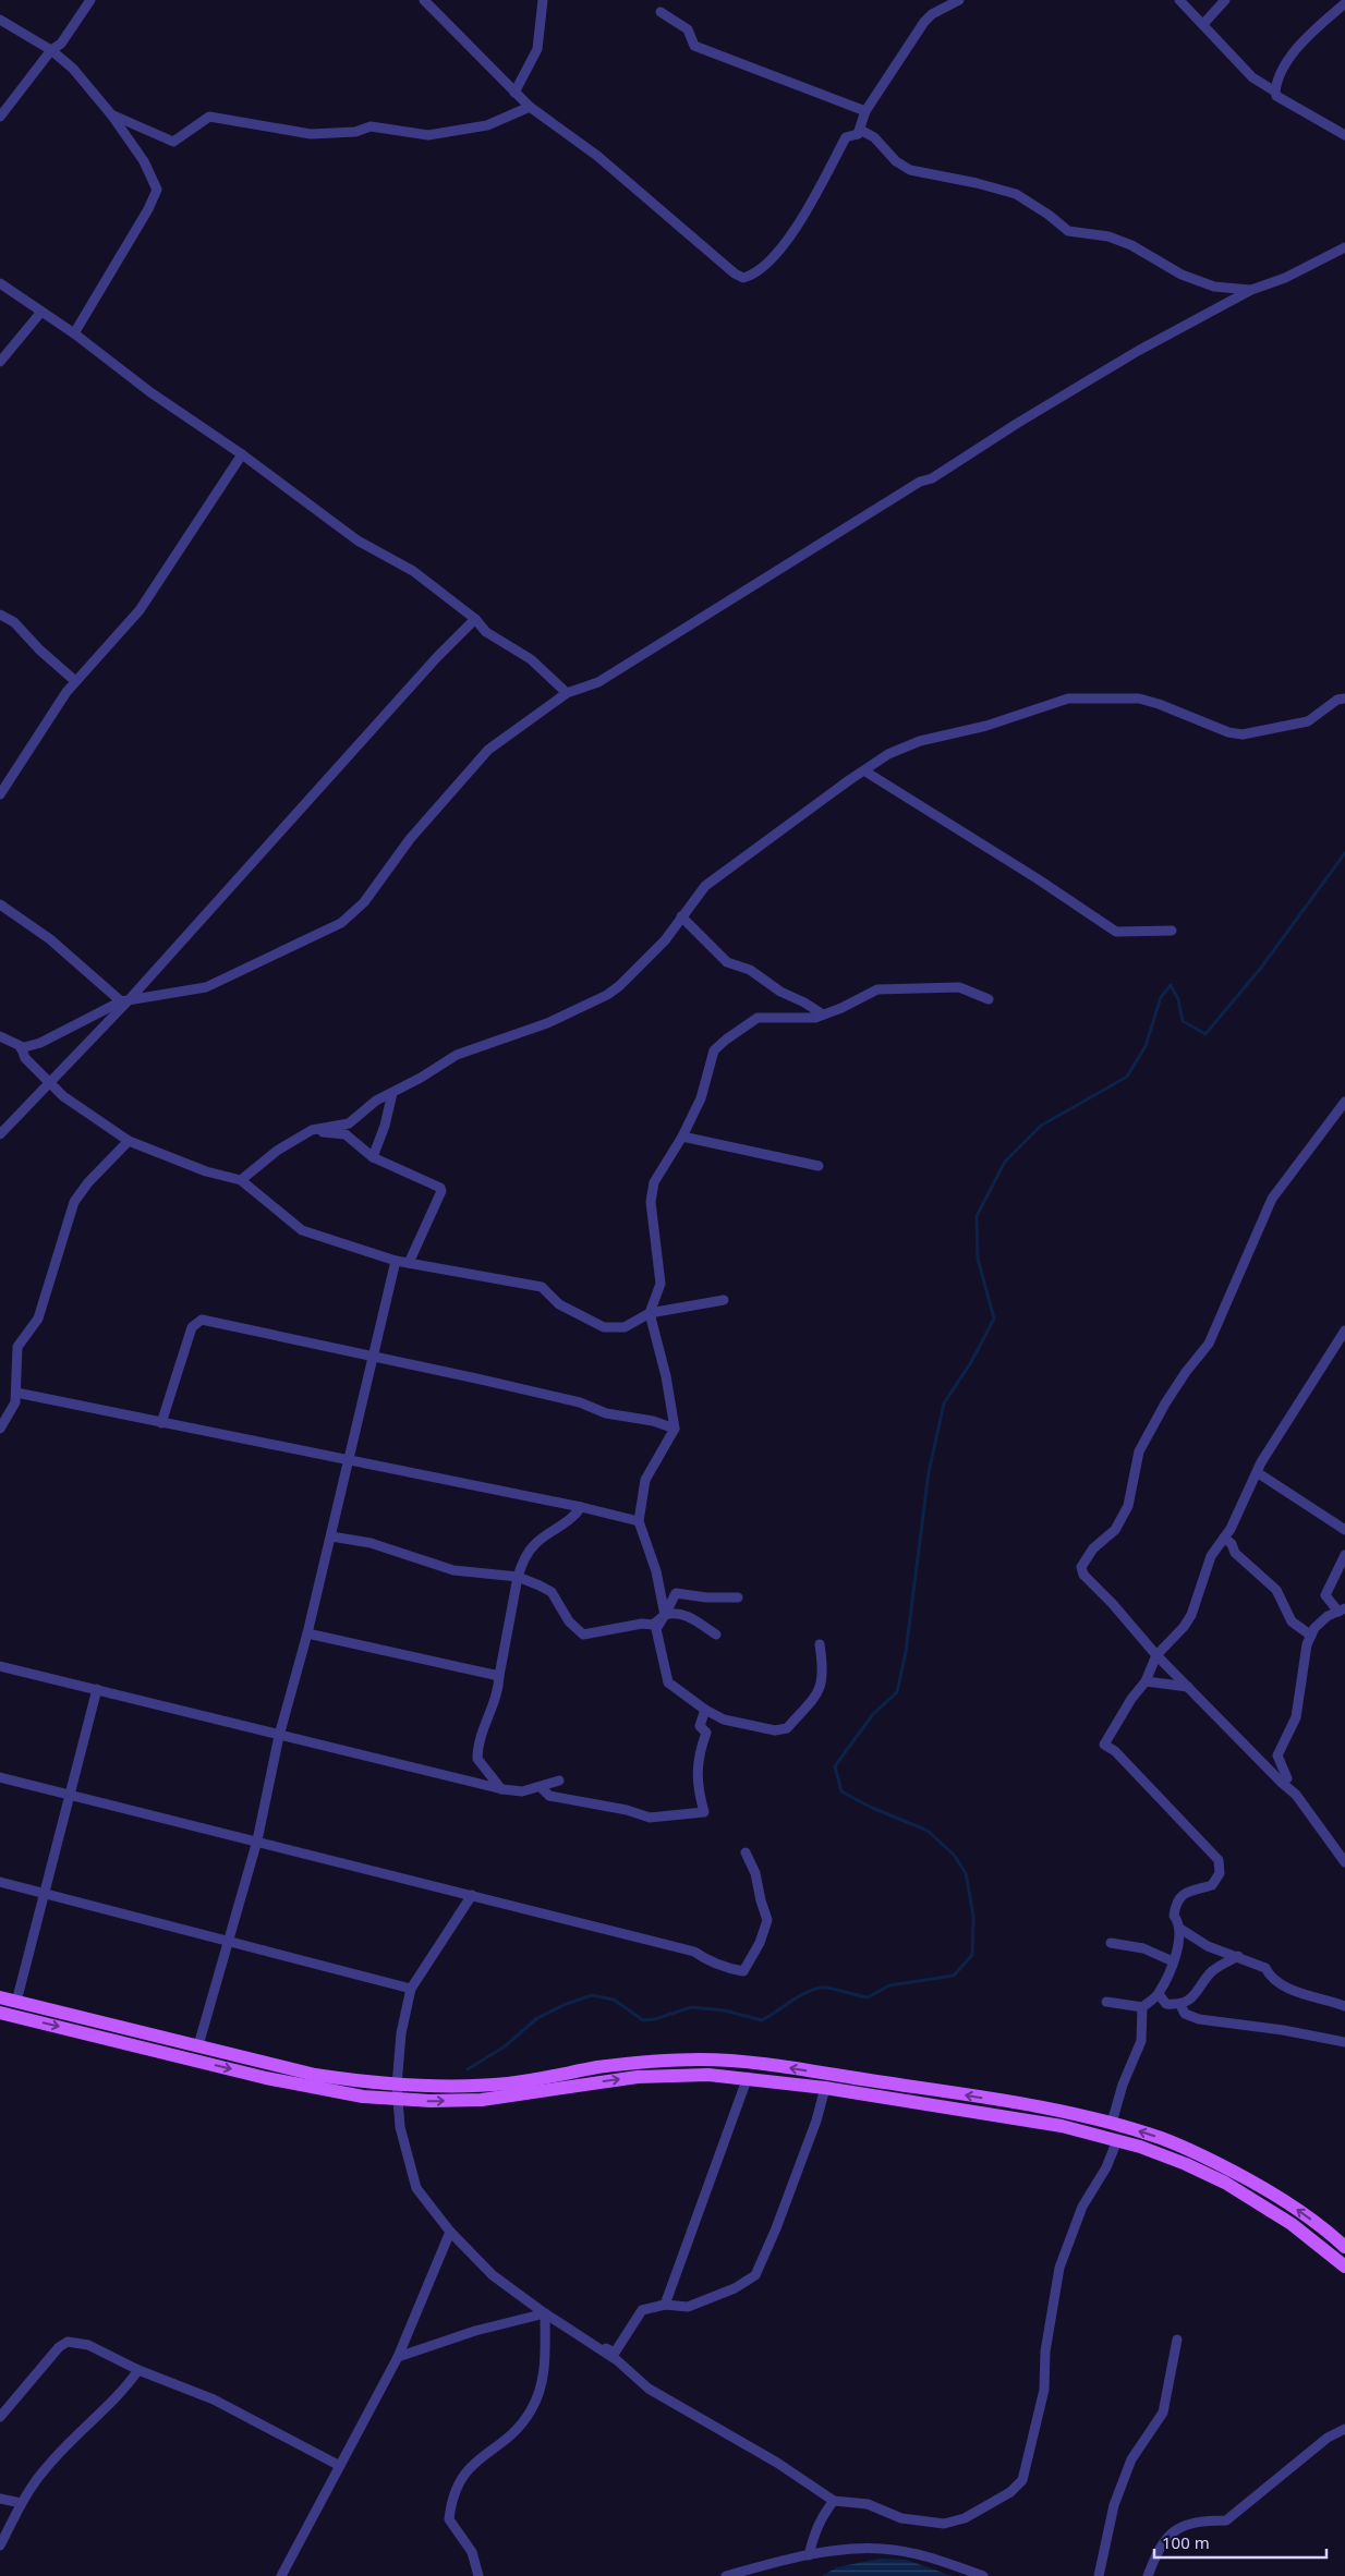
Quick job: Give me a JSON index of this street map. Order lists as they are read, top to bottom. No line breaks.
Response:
{"scale_bar":"100 m"}
